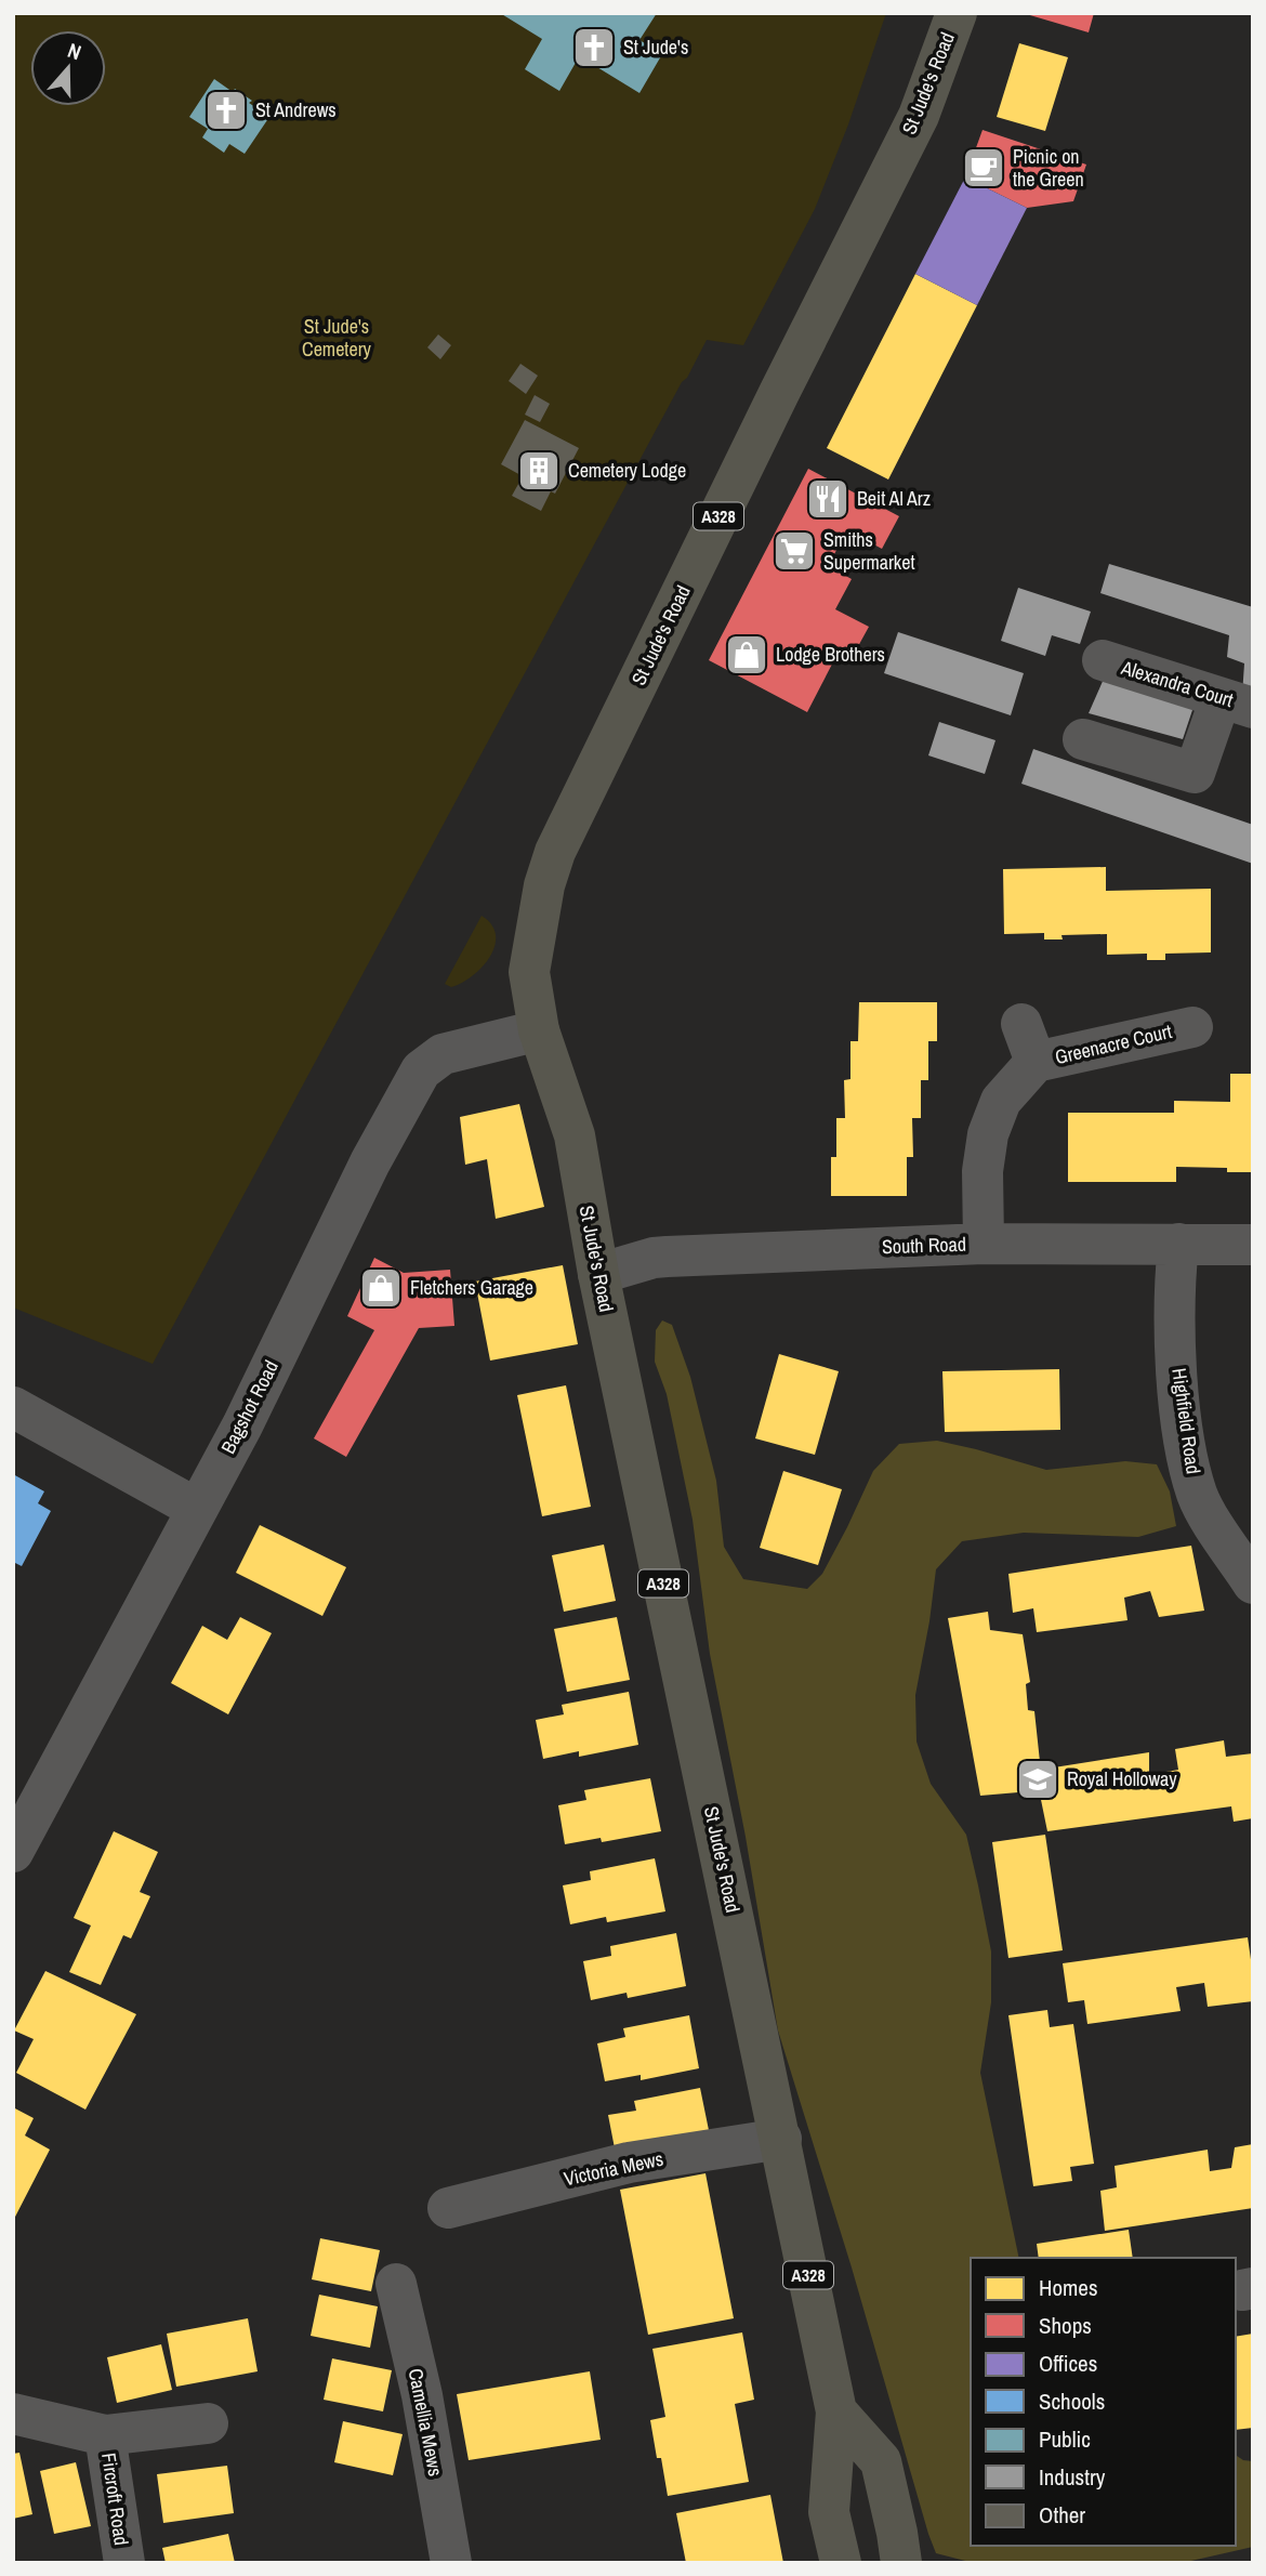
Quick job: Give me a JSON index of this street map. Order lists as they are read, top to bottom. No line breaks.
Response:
{"streets":{"main road":["St Jude's Road","A328"],"street":["Alexandra Court","Greenacre Court","South Road","Bagshot Road","Highfield Road","Victoria Mews","Camellia Mews","Fircroft Road"]},"crossings":[["St Jude's Road","South Road"],["St Jude's Road","Bagshot Road"],["St Jude's Road","Victoria Mews"],["Greenacre Court","South Road"],["South Road","Highfield Road"]],"parks":["St Jude's Cemetery"],"places":{"church":["St Jude's","St Andrews"],"cafe":["Picnic on the Green"],"building":["Cemetery Lodge"],"restaurant":["Beit Al Arz"],"supermarket":["Smiths Supermarket"],"shop":["Lodge Brothers","Fletchers Garage"],"school or university":["Royal Holloway"]},"legend":["Homes","Shops","Offices","Schools","Public","Industry","Other"],"north":"top"}
